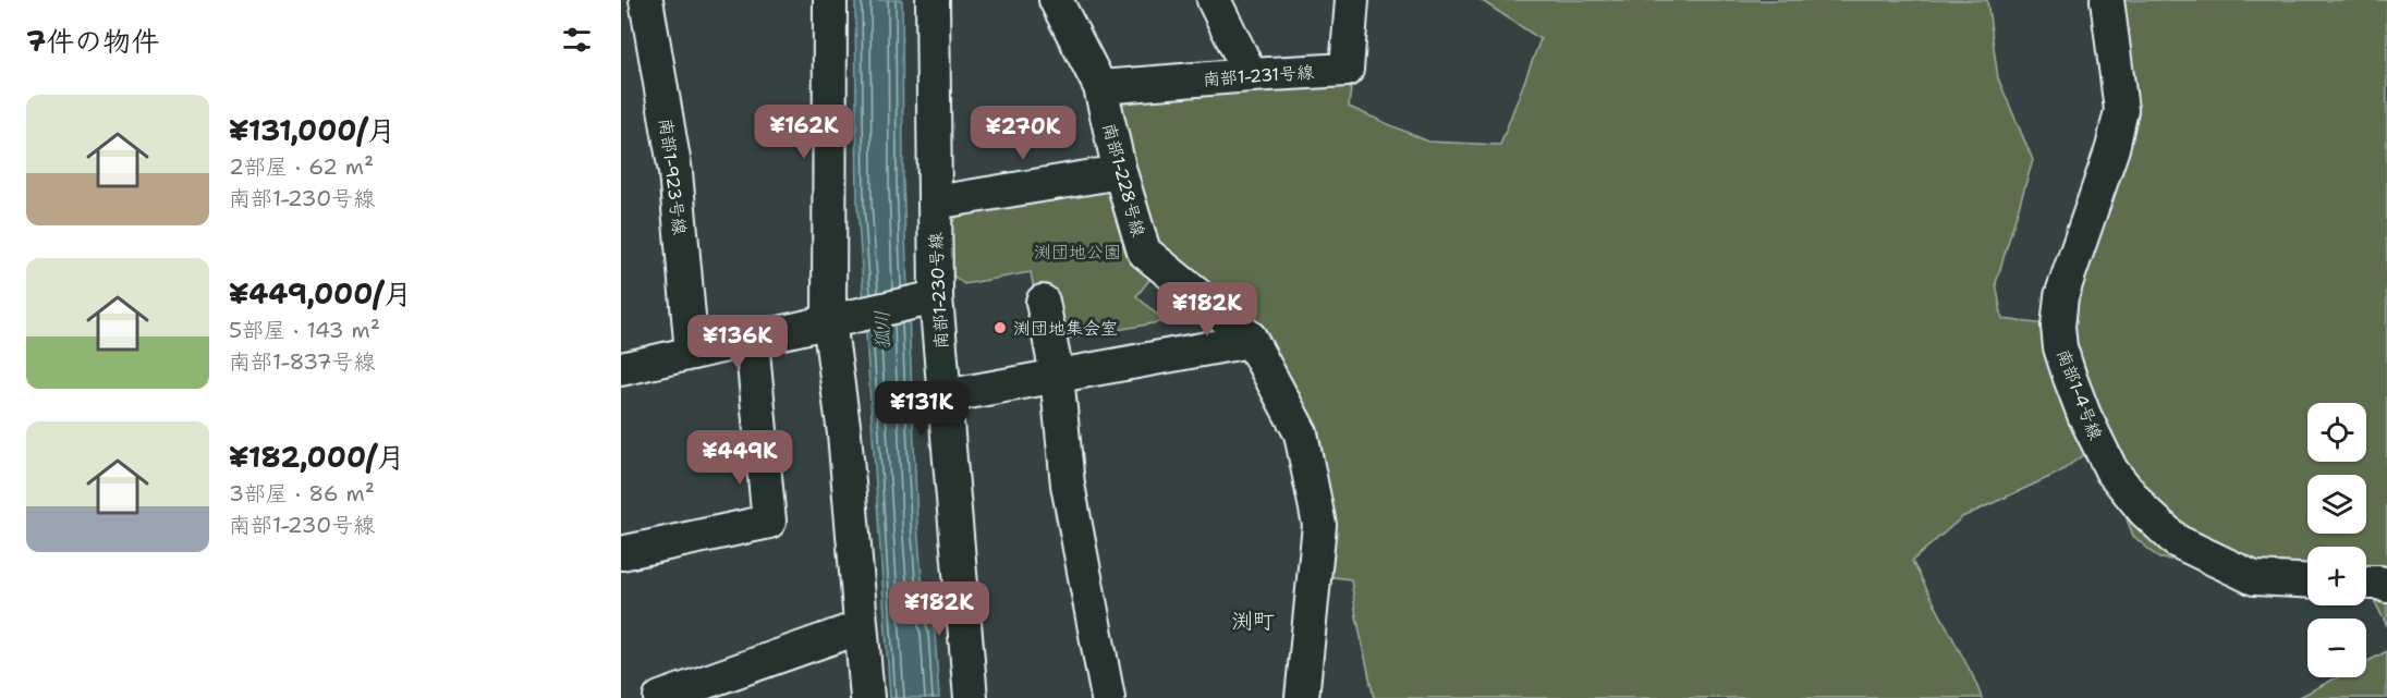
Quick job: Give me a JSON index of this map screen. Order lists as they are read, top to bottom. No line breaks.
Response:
{"streets":{"street":["南部1-231号線","南部1-923号線","南部1-228号線","南部1-230号線","南部1-4号線"]},"crossings":[["南部1-231号線","南部1-228号線"]],"districts":["渕町"],"water":["狐川"],"parks":["渕団地公園"],"places":["渕団地集会室"],"page":{"heading":"7件の物件","list":[{"name":"¥131,000/月","note":"2部屋 · 62 m² · 南部1-230号線"},{"name":"¥449,000/月","note":"5部屋 · 143 m² · 南部1-837号線"},{"name":"¥182,000/月","note":"3部屋 · 86 m² · 南部1-230号線"}],"price":["¥162K","¥270K","¥182K","¥136K","¥131K","¥449K","¥182K"],"map_buttons":["+","−"]}}
